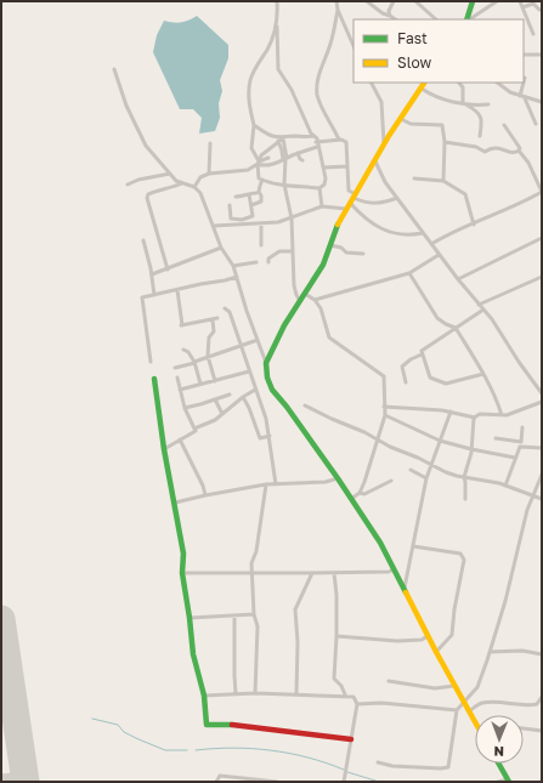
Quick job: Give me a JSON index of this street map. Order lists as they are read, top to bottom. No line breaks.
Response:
{"legend":["Fast","Slow"],"north":"bottom"}
